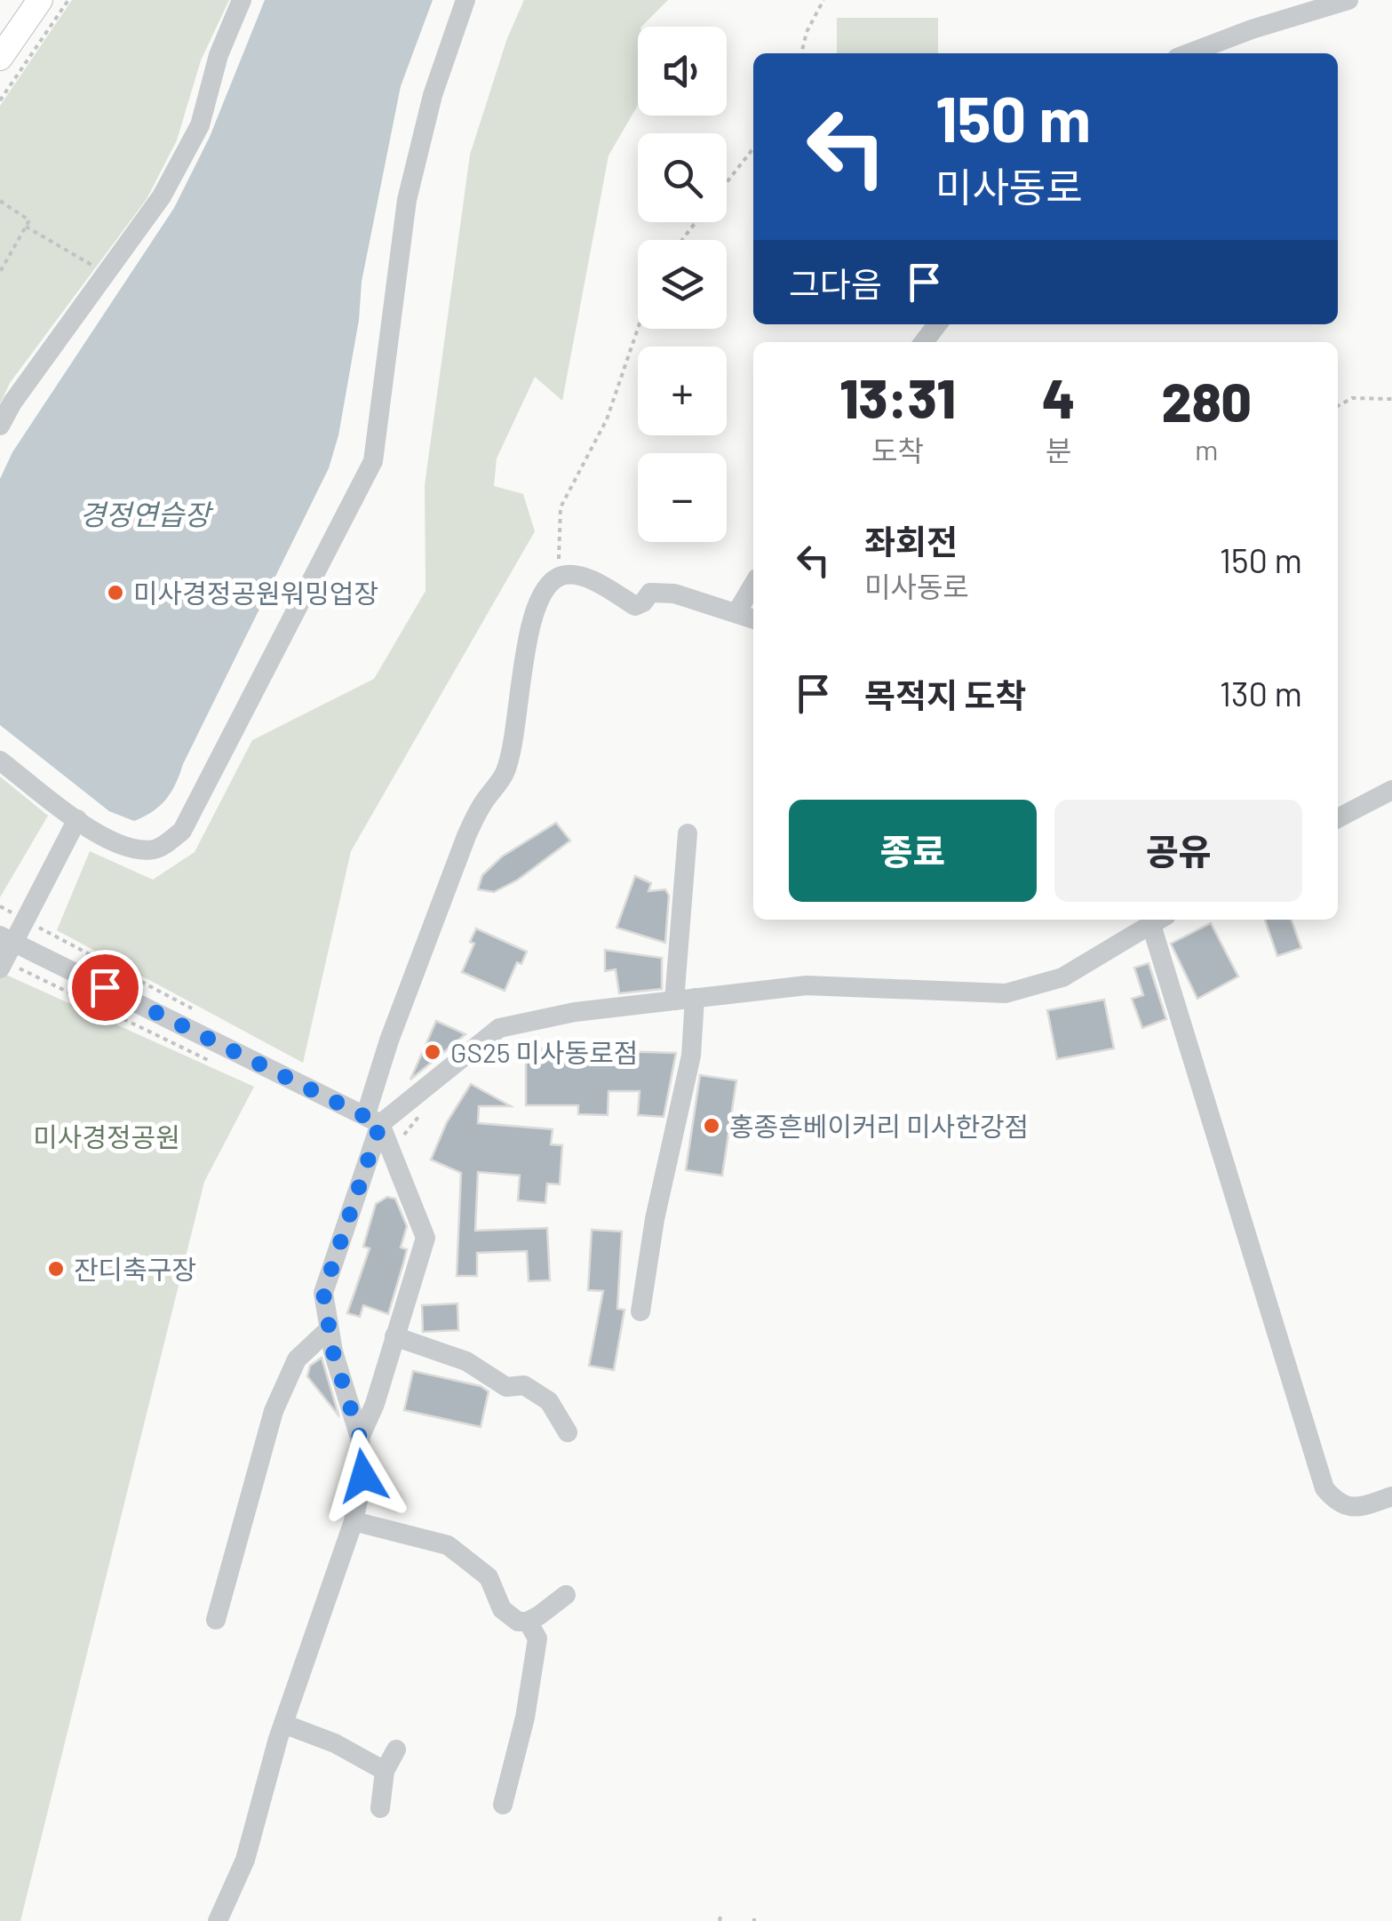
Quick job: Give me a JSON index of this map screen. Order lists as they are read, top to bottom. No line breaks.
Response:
{"water":["경정연습장"],"parks":["미사경정공원"],"places":["미사경정공원워밍업장","GS25 미사동로점","홍종흔베이커리 미사한강점","잔디축구장"],"page":{"map_buttons":["+","−"],"turn":["150 m","미사동로"],"then":"그다음","eta":["13:31","도착","4","분","280","m"],"list":[{"name":"좌회전","note":"미사동로","value":"150 m"},{"name":"목적지 도착","value":"130 m"}],"buttons":["종료","공유"]}}
